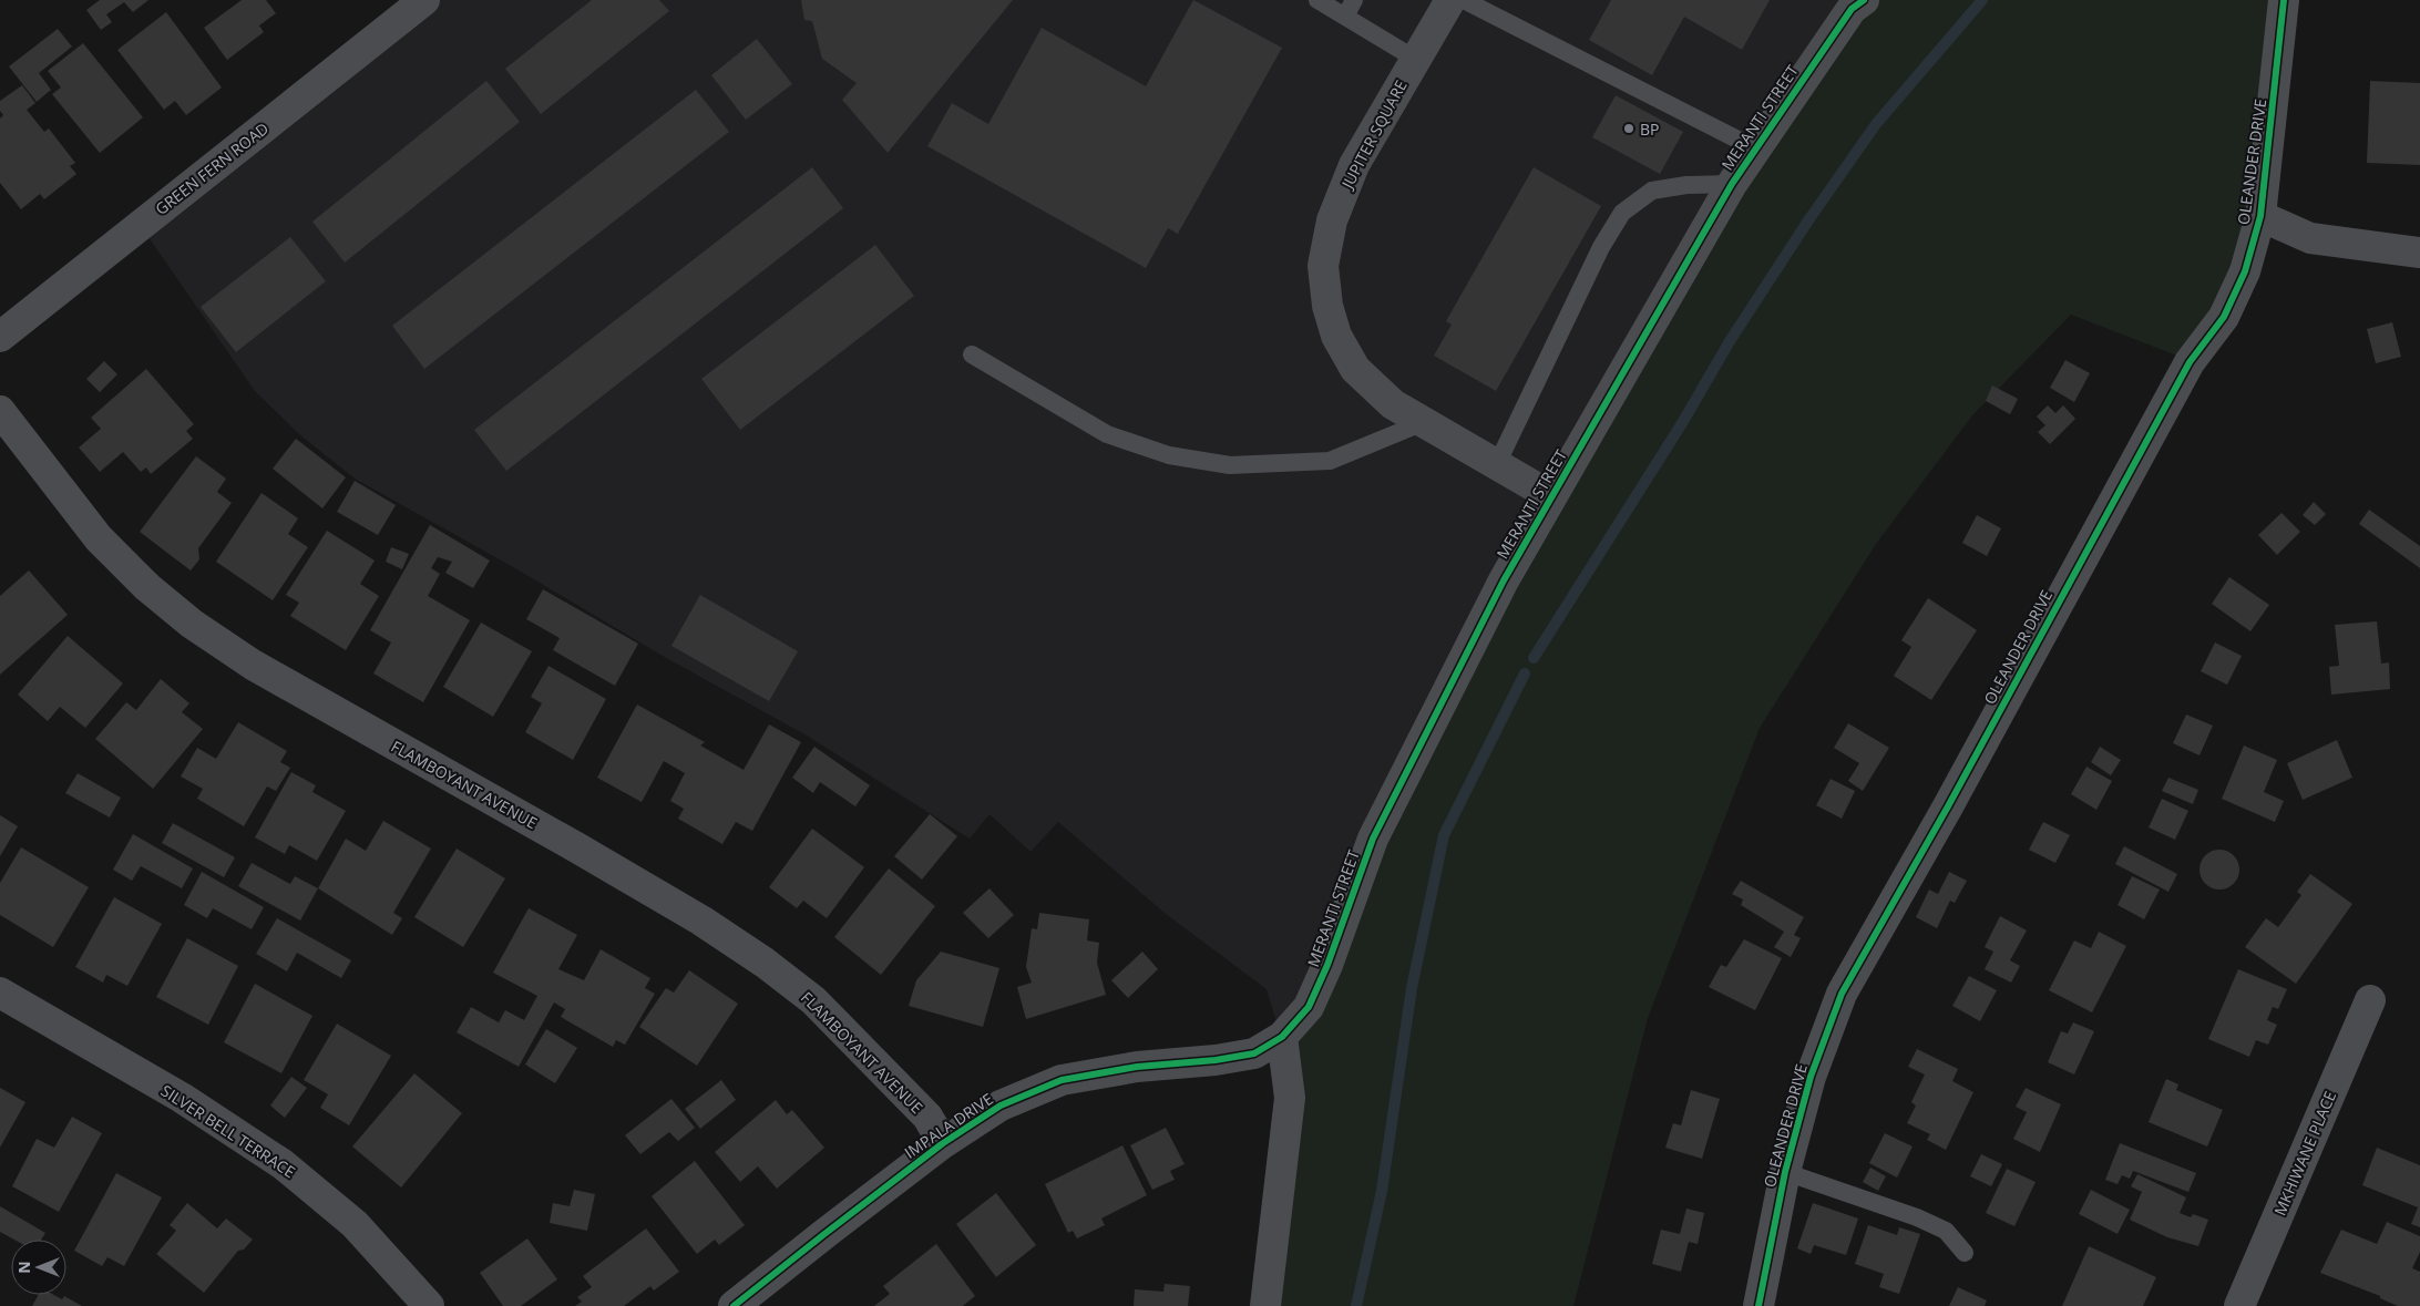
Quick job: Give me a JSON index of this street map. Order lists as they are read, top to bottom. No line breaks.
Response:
{"streets":{"street":["MERANTI STREET","JUPITER SQUARE","OLEANDER DRIVE","GREEN FERN ROAD","FLAMBOYANT AVENUE","IMPALA DRIVE","SILVER BELL TERRACE","MKHIWANE PLACE"]},"crossings":[["MERANTI STREET","JUPITER SQUARE"],["MERANTI STREET","IMPALA DRIVE"],["FLAMBOYANT AVENUE","IMPALA DRIVE"]],"places":["BP"],"north":"left"}
